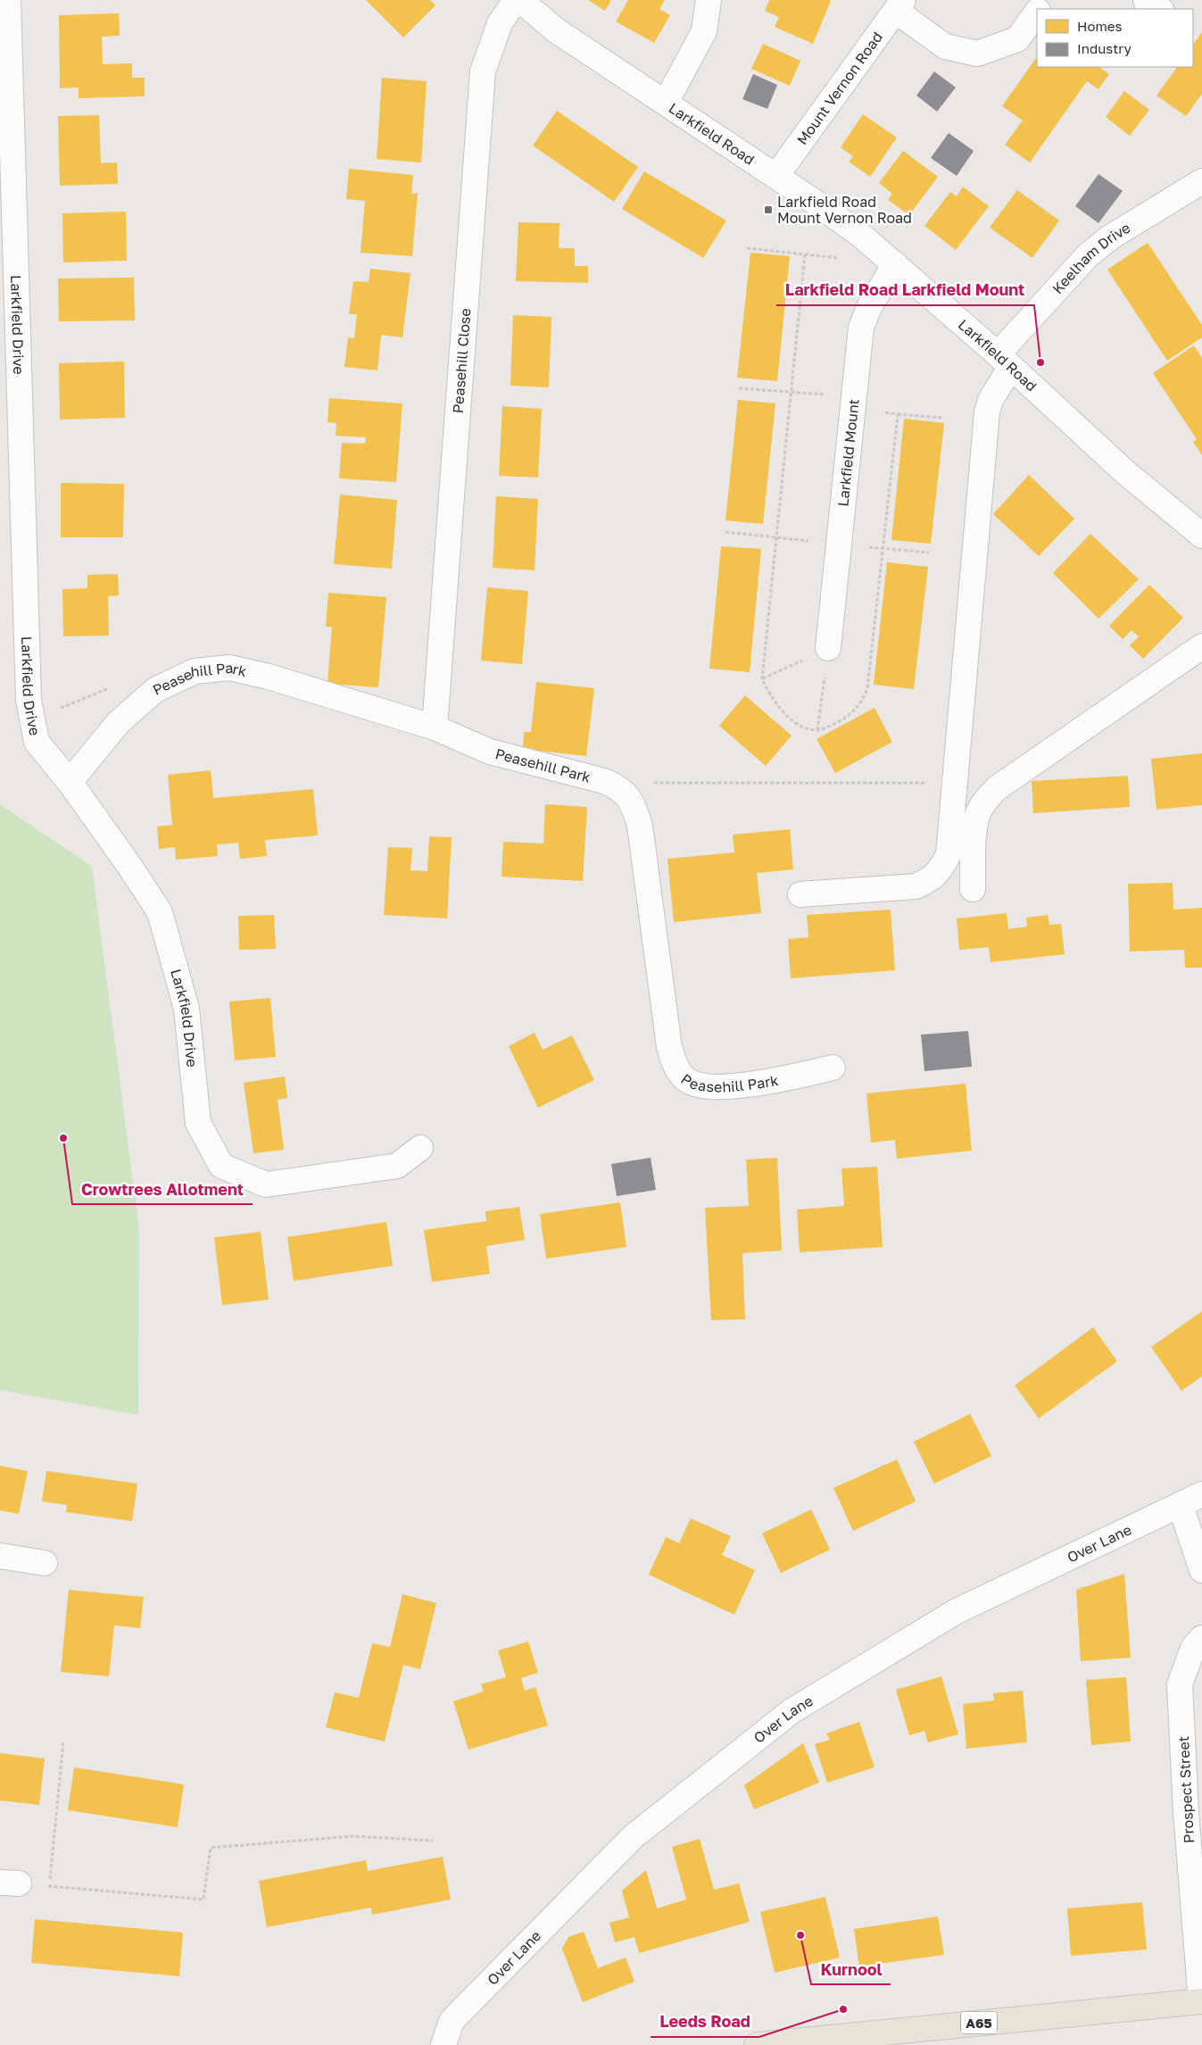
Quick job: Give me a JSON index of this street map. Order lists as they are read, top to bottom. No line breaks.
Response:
{"streets":{"main road":["A65"],"street":["Mount Vernon Road","Larkfield Road","Keelham Drive","Larkfield Drive","Peasehill Close","Larkfield Mount","Peasehill Park","Over Lane","Prospect Street"]},"crossings":[["Mount Vernon Road","Larkfield Road"],["Larkfield Road","Keelham Drive"],["Larkfield Road","Larkfield Mount"],["Larkfield Drive","Peasehill Park"],["Peasehill Close","Peasehill Park"],["Prospect Street","A65"]],"places":{"transit":["Larkfield Road Mount Vernon Road"],"other":["Larkfield Road Larkfield Mount","Crowtrees Allotment","Kurnool","Leeds Road"]},"legend":["Homes","Industry"]}
